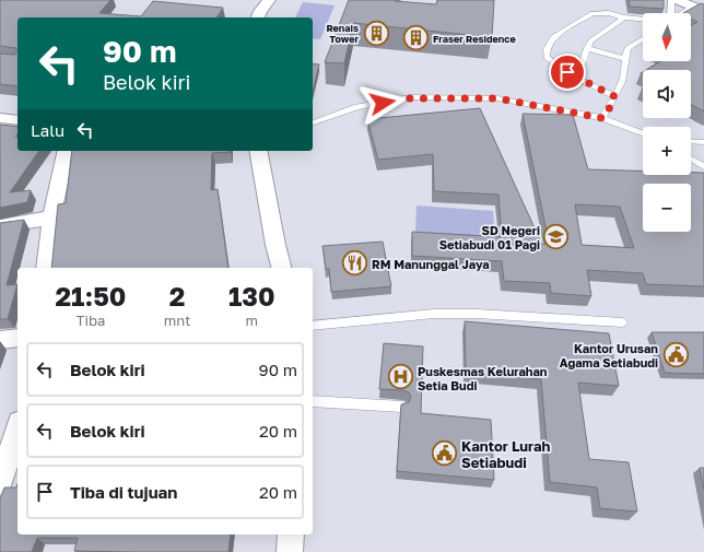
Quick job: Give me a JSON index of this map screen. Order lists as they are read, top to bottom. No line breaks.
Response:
{"places":{"building":["Renais Tower","Fraser Residence"],"school or university":["SD Negeri Setiabudi 01 Pagi"],"restaurant":["RM Manunggal Jaya"],"public building":["Kantor Urusan Agama Setiabudi","Kantor Lurah Setiabudi"],"hospital":["Puskesmas Kelurahan Setia Budi"]},"north":"bottom","page":{"map_buttons":["+","−"],"turn":["90 m","Belok kiri"],"then":"Lalu","eta":["21:50","Tiba","2","mnt","130","m"],"list":[{"name":"Belok kiri","value":"90 m"},{"name":"Belok kiri","value":"20 m"},{"name":"Tiba di tujuan","value":"20 m"}]}}
